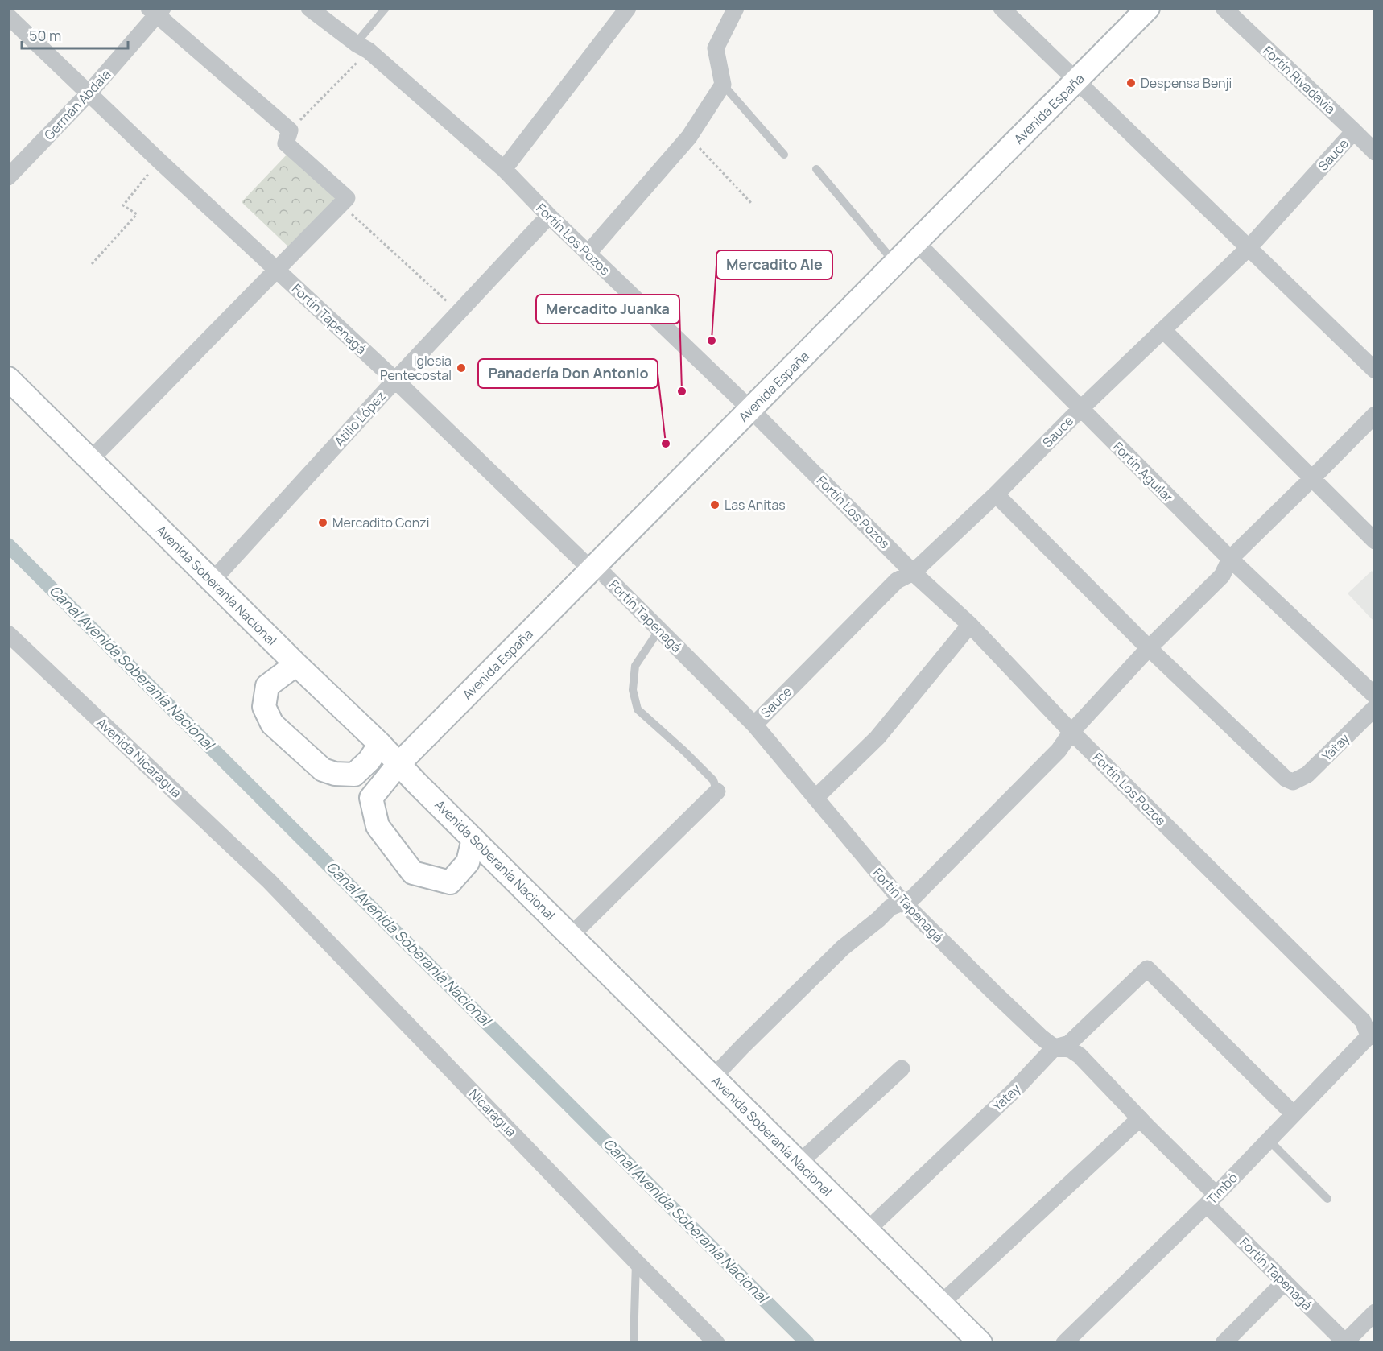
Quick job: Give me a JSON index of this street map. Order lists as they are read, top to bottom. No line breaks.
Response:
{"streets":{"main road":["Avenida España","Avenida Soberanía Nacional"],"street":["Fortín Rivadavia","Germán Abdala","Sauce","Fortín Los Pozos","Fortín Tapenagá","Atilio López","Fortín Aguilar","Yatay","Avenida Nicaragua","Nicaragua","Timbó"]},"crossings":[["Fortín Rivadavia","Sauce"],["Germán Abdala","Fortín Tapenagá"],["Avenida España","Fortín Los Pozos"],["Avenida España","Fortín Tapenagá"],["Avenida España","Fortín Aguilar"],["Avenida España","Avenida Soberanía Nacional"],["Sauce","Fortín Los Pozos"],["Sauce","Fortín Tapenagá"],["Sauce","Fortín Aguilar"],["Fortín Los Pozos","Atilio López"],["Fortín Los Pozos","Timbó"],["Fortín Tapenagá","Atilio López"],["Fortín Tapenagá","Yatay"],["Fortín Tapenagá","Timbó"],["Atilio López","Avenida Soberanía Nacional"],["Avenida Soberanía Nacional","Yatay"],["Yatay","Timbó"],["Avenida Nicaragua","Nicaragua"]],"water":["Canal Avenida Soberanía Nacional"],"places":["Despensa Benji","Mercadito Ale","Iglesia Pentecostal","Mercadito Juanka","Panadería Don Antonio","Las Anitas","Mercadito Gonzi"],"scale_bar":"50 m"}
